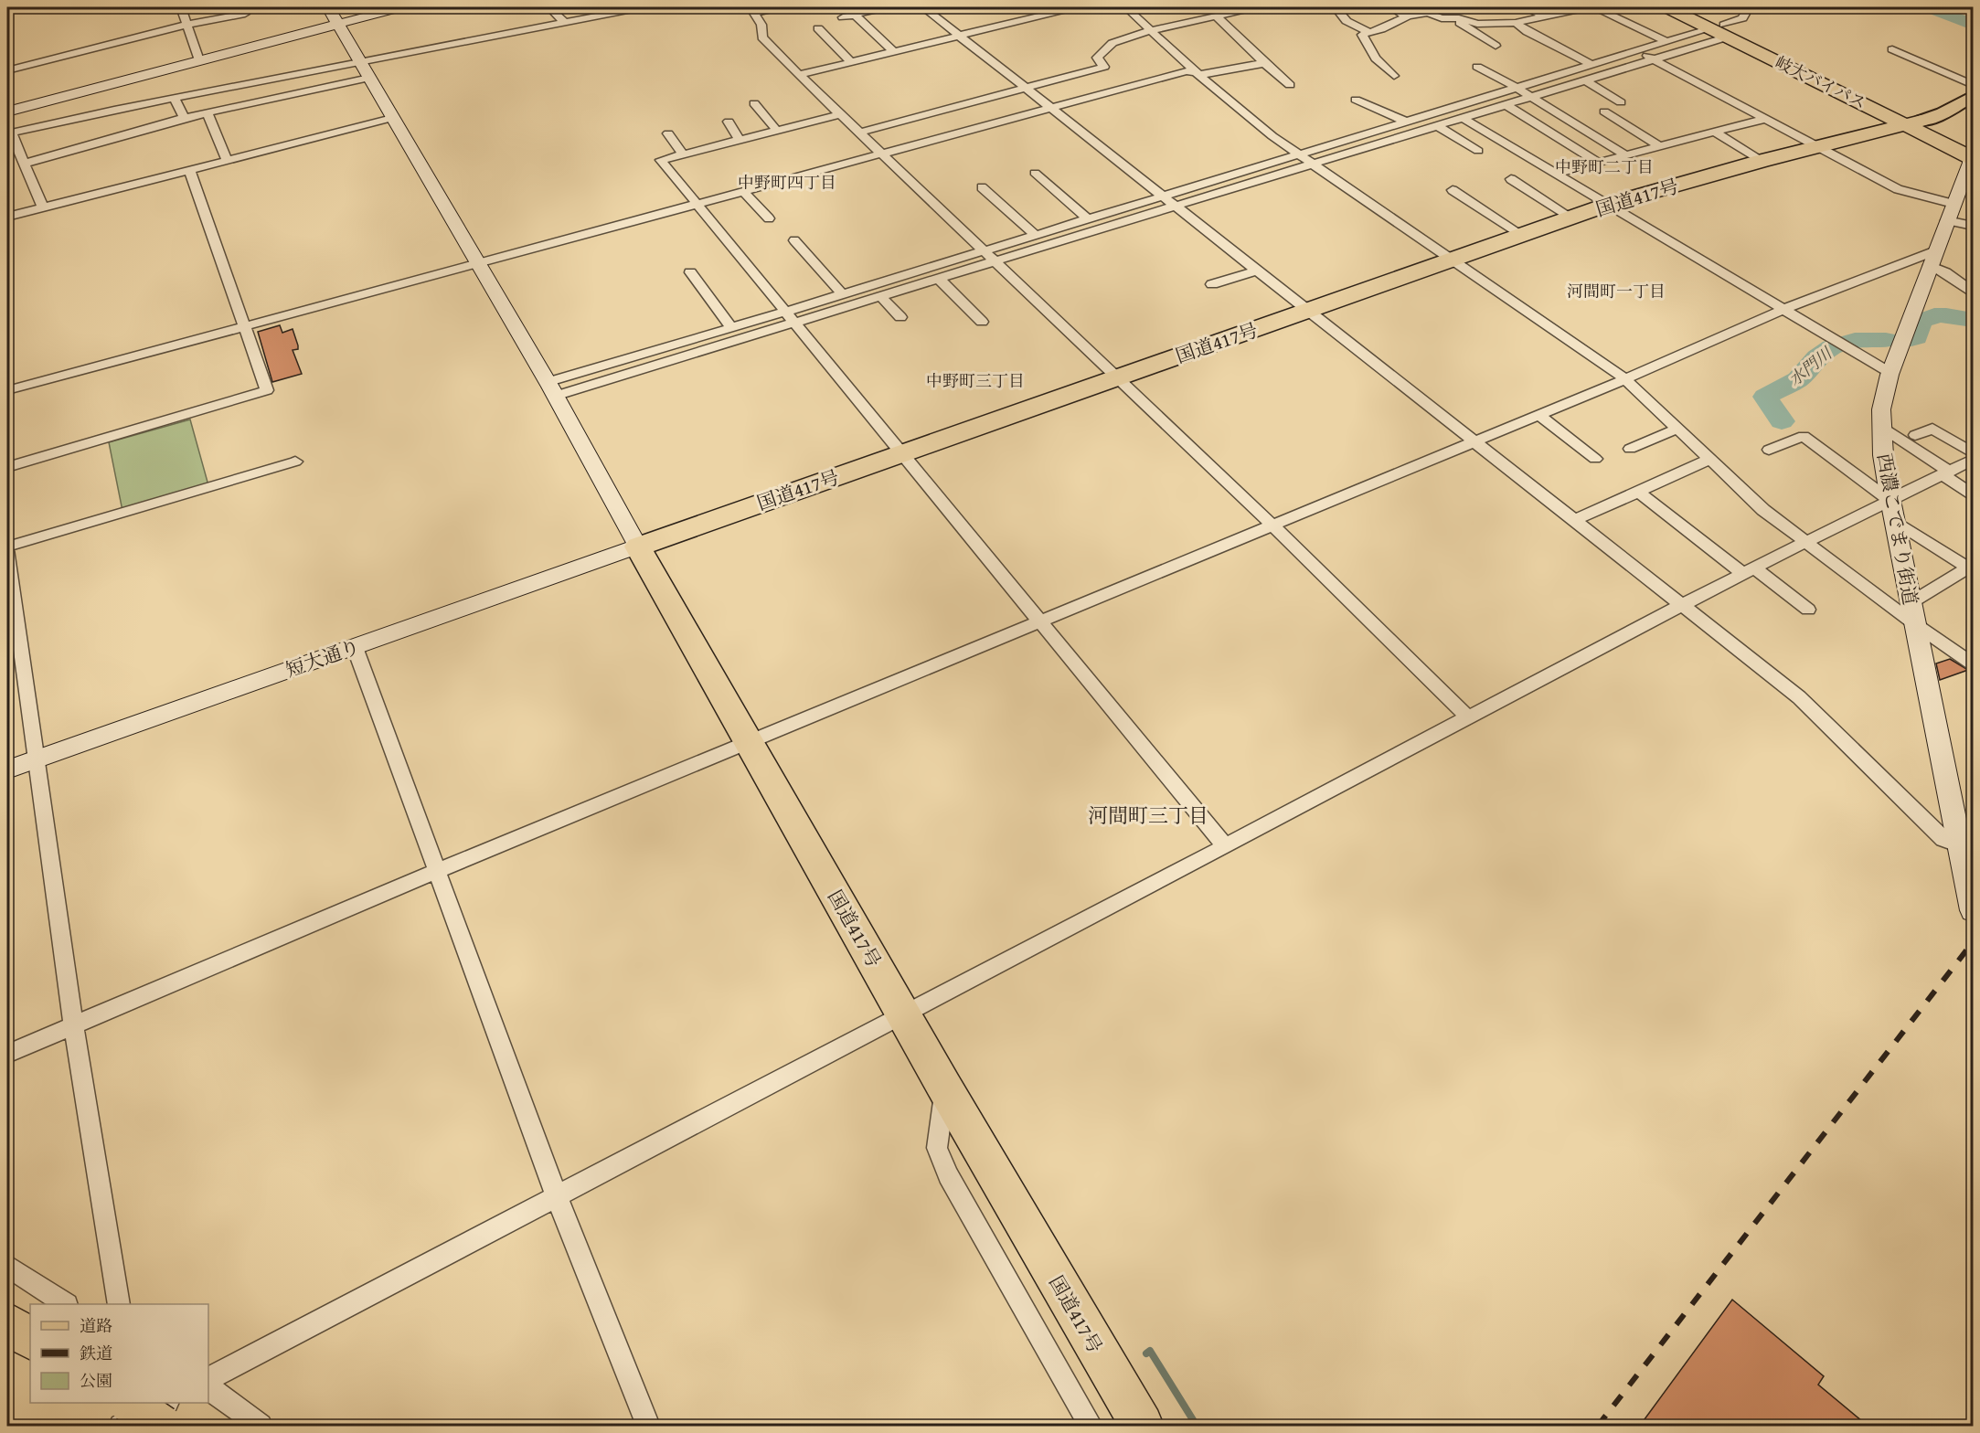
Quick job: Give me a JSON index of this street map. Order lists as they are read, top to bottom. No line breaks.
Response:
{"streets":{"highway":["岐大バイパス","国道417号"],"street":["西濃こでまり街道","短大通り"]},"crossings":[["岐大バイパス","国道417号"],["岐大バイパス","西濃こでまり街道"],["国道417号","短大通り"]],"districts":["中野町二丁目","中野町四丁目","河間町一丁目","中野町三丁目","河間町三丁目"],"water":["水門川"],"legend":["道路","鉄道","公園"]}
